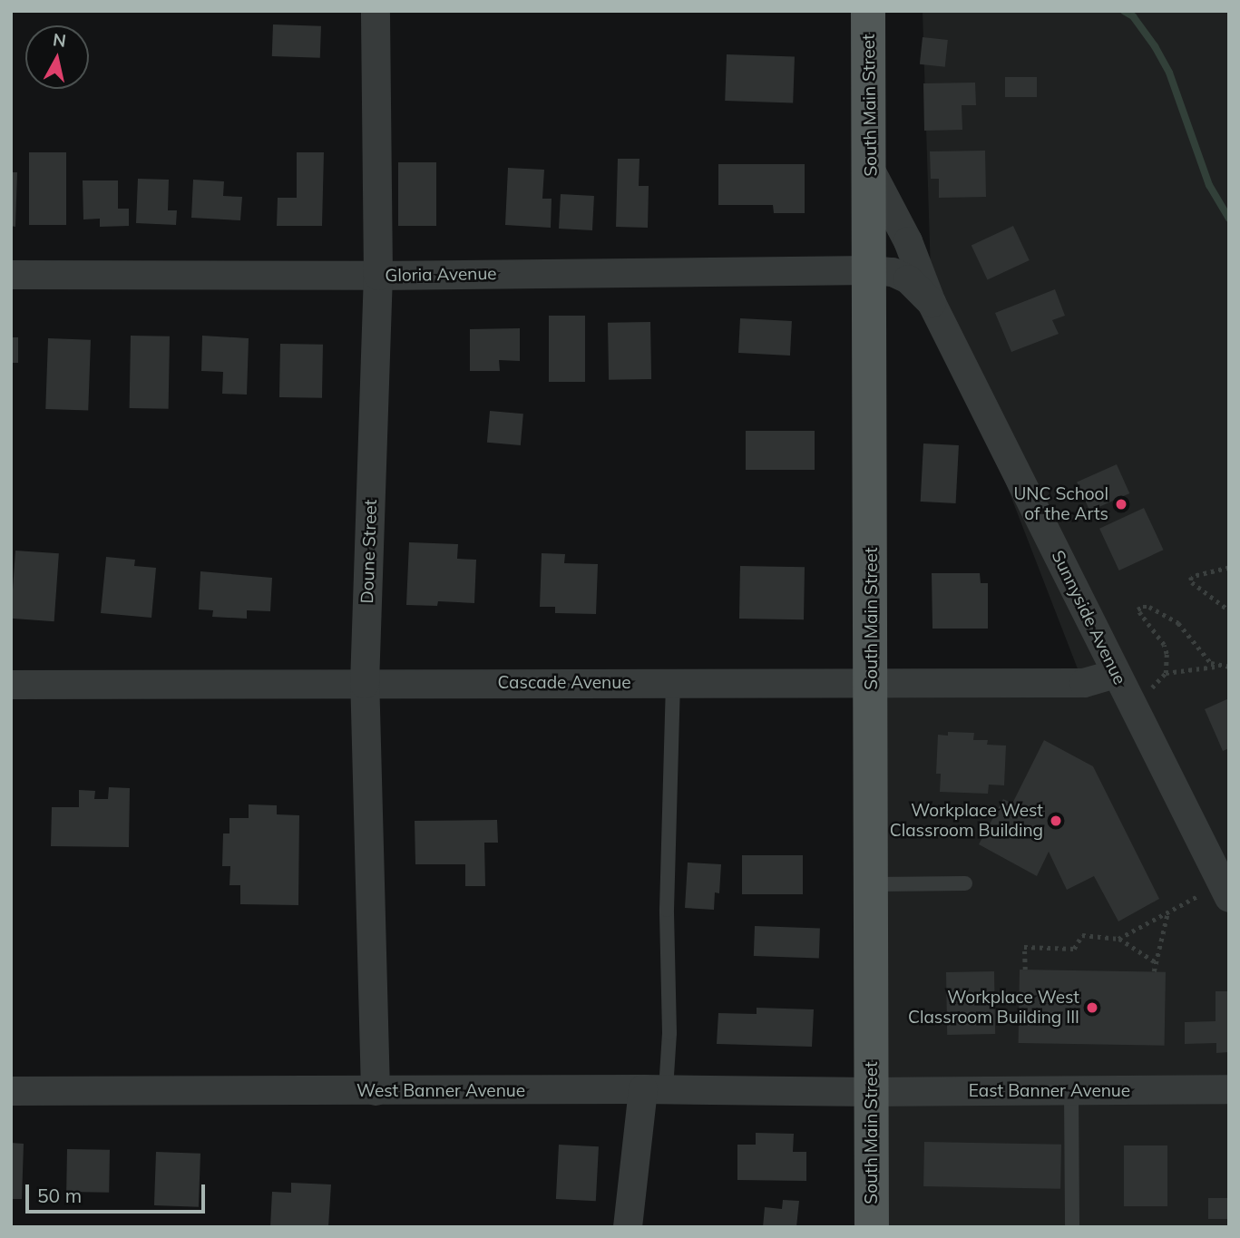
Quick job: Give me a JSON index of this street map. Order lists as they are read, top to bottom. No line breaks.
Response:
{"streets":{"main road":["South Main Street"],"street":["Gloria Avenue","Doune Street","Sunnyside Avenue","Cascade Avenue","West Banner Avenue","East Banner Avenue"]},"crossings":[["South Main Street","Gloria Avenue"],["South Main Street","Sunnyside Avenue"],["South Main Street","Cascade Avenue"],["South Main Street","West Banner Avenue"],["South Main Street","East Banner Avenue"],["Gloria Avenue","Doune Street"],["Gloria Avenue","Sunnyside Avenue"],["Doune Street","Cascade Avenue"],["Doune Street","West Banner Avenue"],["Sunnyside Avenue","Cascade Avenue"],["West Banner Avenue","East Banner Avenue"]],"places":["UNC School of the Arts","Workplace West Classroom Building","Workplace West Classroom Building III"],"scale_bar":"50 m","north":"top"}
